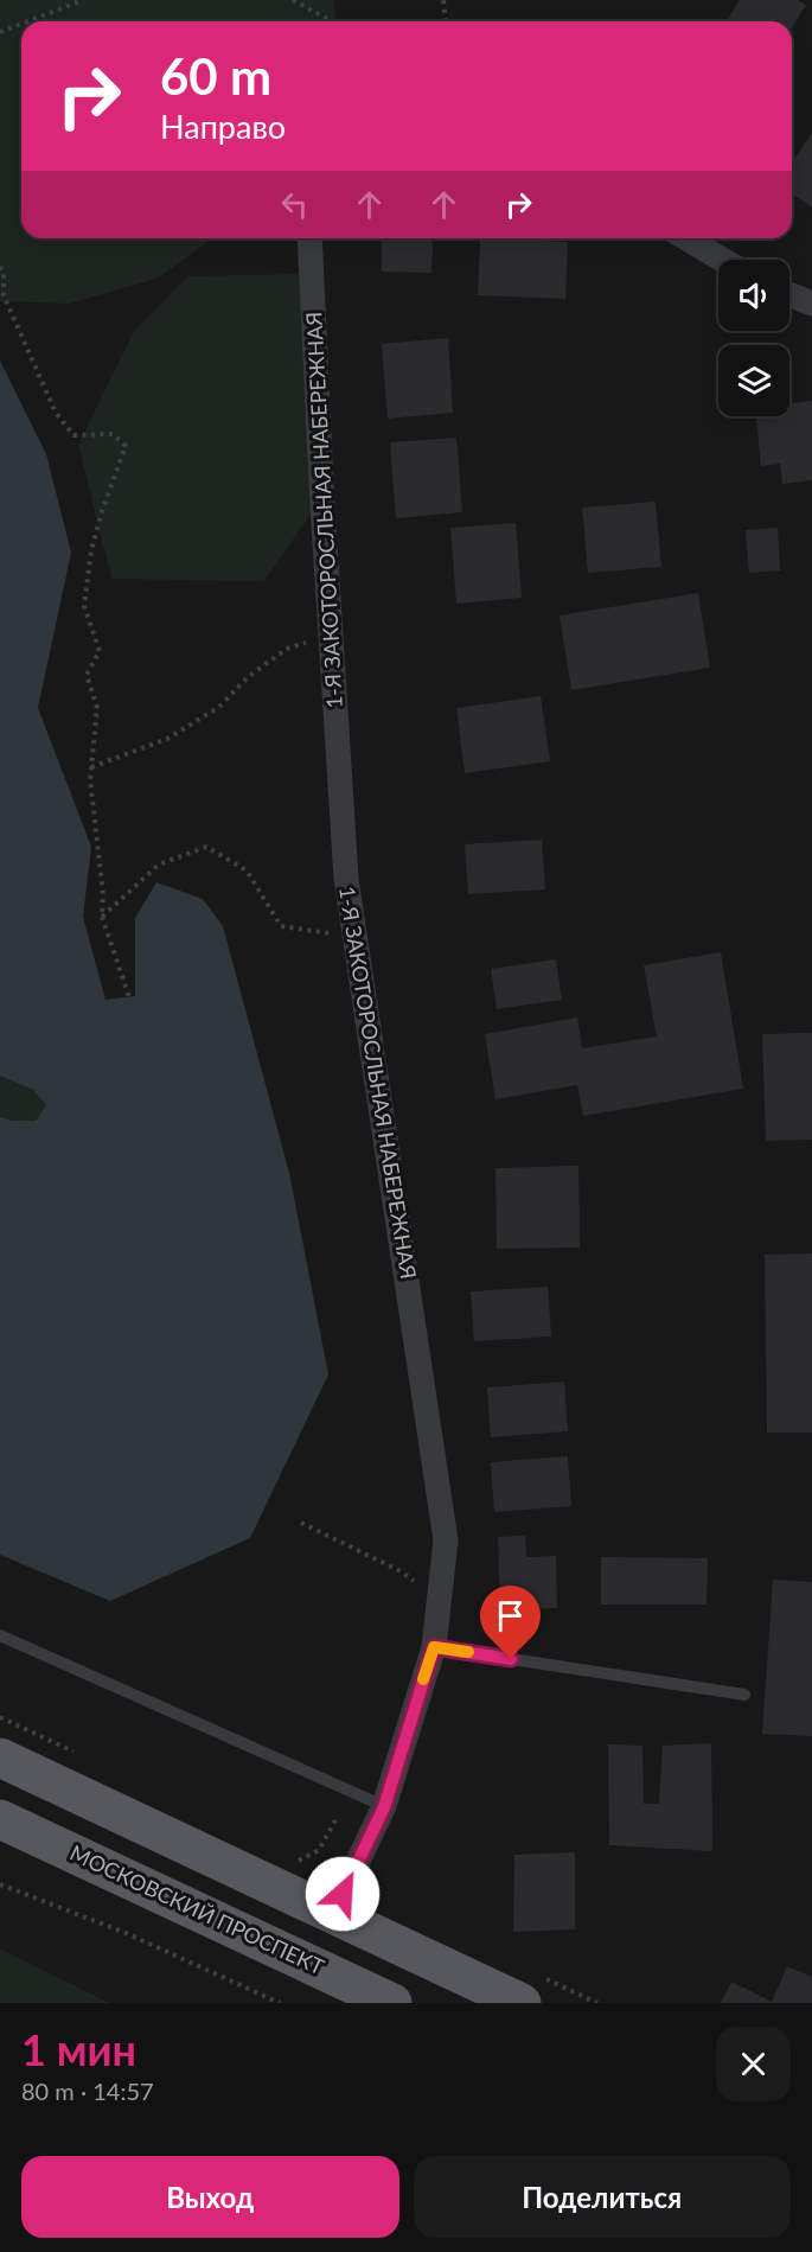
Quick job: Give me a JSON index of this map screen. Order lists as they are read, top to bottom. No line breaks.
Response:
{"streets":{"main road":["МОСКОВСКИЙ ПРОСПЕКТ"],"street":["1-Я ЗАКОТОРОСЛЬНАЯ НАБЕРЕЖНАЯ"]},"page":{"turn":["60 m","Направо"],"heading":["1 мин","80 m · 14:57"],"buttons":["Выход","Поделиться"]}}
